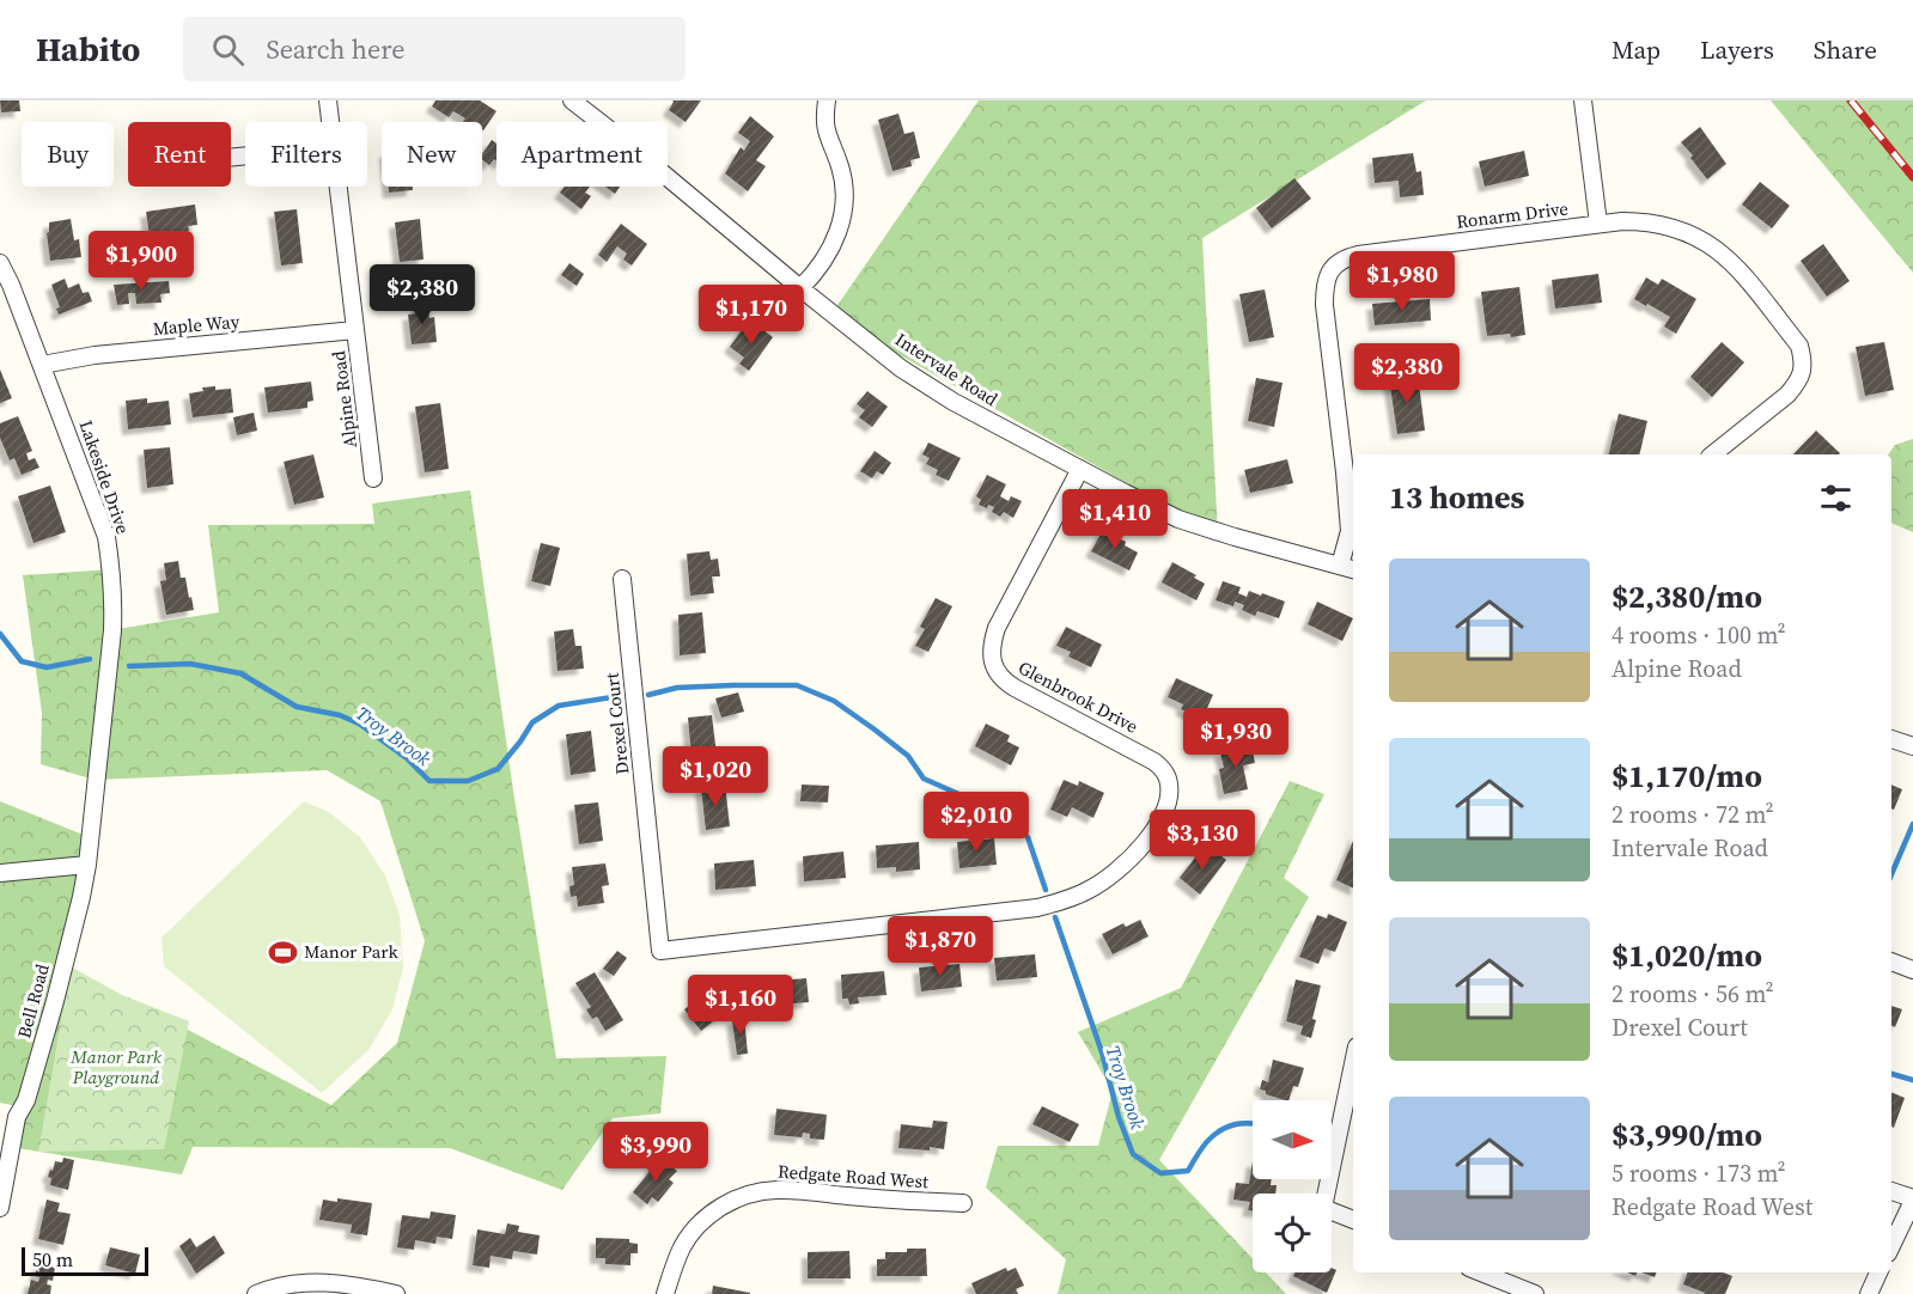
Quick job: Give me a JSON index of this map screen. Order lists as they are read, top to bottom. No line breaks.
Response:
{"streets":{"street":["Ronarm Drive","Maple Way","Intervale Road","Alpine Road","Lakeside Drive","Glenbrook Drive","Drexel Court","Bell Road","Redgate Road West"]},"crossings":[["Ronarm Drive","Intervale Road"],["Maple Way","Alpine Road"],["Maple Way","Lakeside Drive"],["Intervale Road","Glenbrook Drive"],["Lakeside Drive","Bell Road"],["Glenbrook Drive","Drexel Court"]],"water":["Troy Brook"],"parks":["Manor Park Playground"],"places":{"sports":["Manor Park"]},"scale_bar":"50 m","north":"right","page":{"header":"Habito","search":"Search here","nav":["Map","Layers","Share"],"chip":["Buy","Rent","Filters","New","Apartment"],"price":["$1,900","$1,980","$2,380","$1,170","$2,380","$1,410","$1,930","$1,020","$2,010","$3,130","$1,870","$1,160","$3,990"],"heading":"13 homes","list":[{"name":"$2,380/mo","note":"4 rooms · 100 m² · Alpine Road"},{"name":"$1,170/mo","note":"2 rooms · 72 m² · Intervale Road"},{"name":"$1,020/mo","note":"2 rooms · 56 m² · Drexel Court"},{"name":"$3,990/mo","note":"5 rooms · 173 m² · Redgate Road West"}],"scale":"50 m"}}
